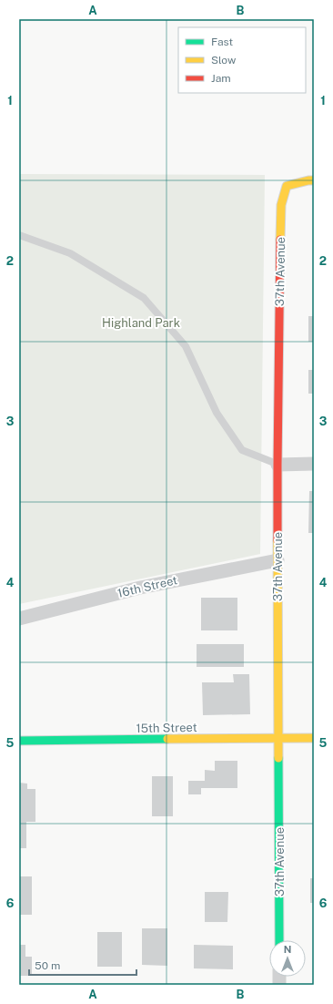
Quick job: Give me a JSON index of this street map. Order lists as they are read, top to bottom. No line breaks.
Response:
{"streets":{"street":["37th Avenue","16th Street","15th Street"]},"crossings":[["37th Avenue","16th Street"],["37th Avenue","15th Street"]],"parks":["Highland Park"],"legend":["Fast","Slow","Jam"],"scale_bar":"50 m","north":"top","grid":{"columns":["A","B"],"rows":["1","2","3","4","5","6"]}}
